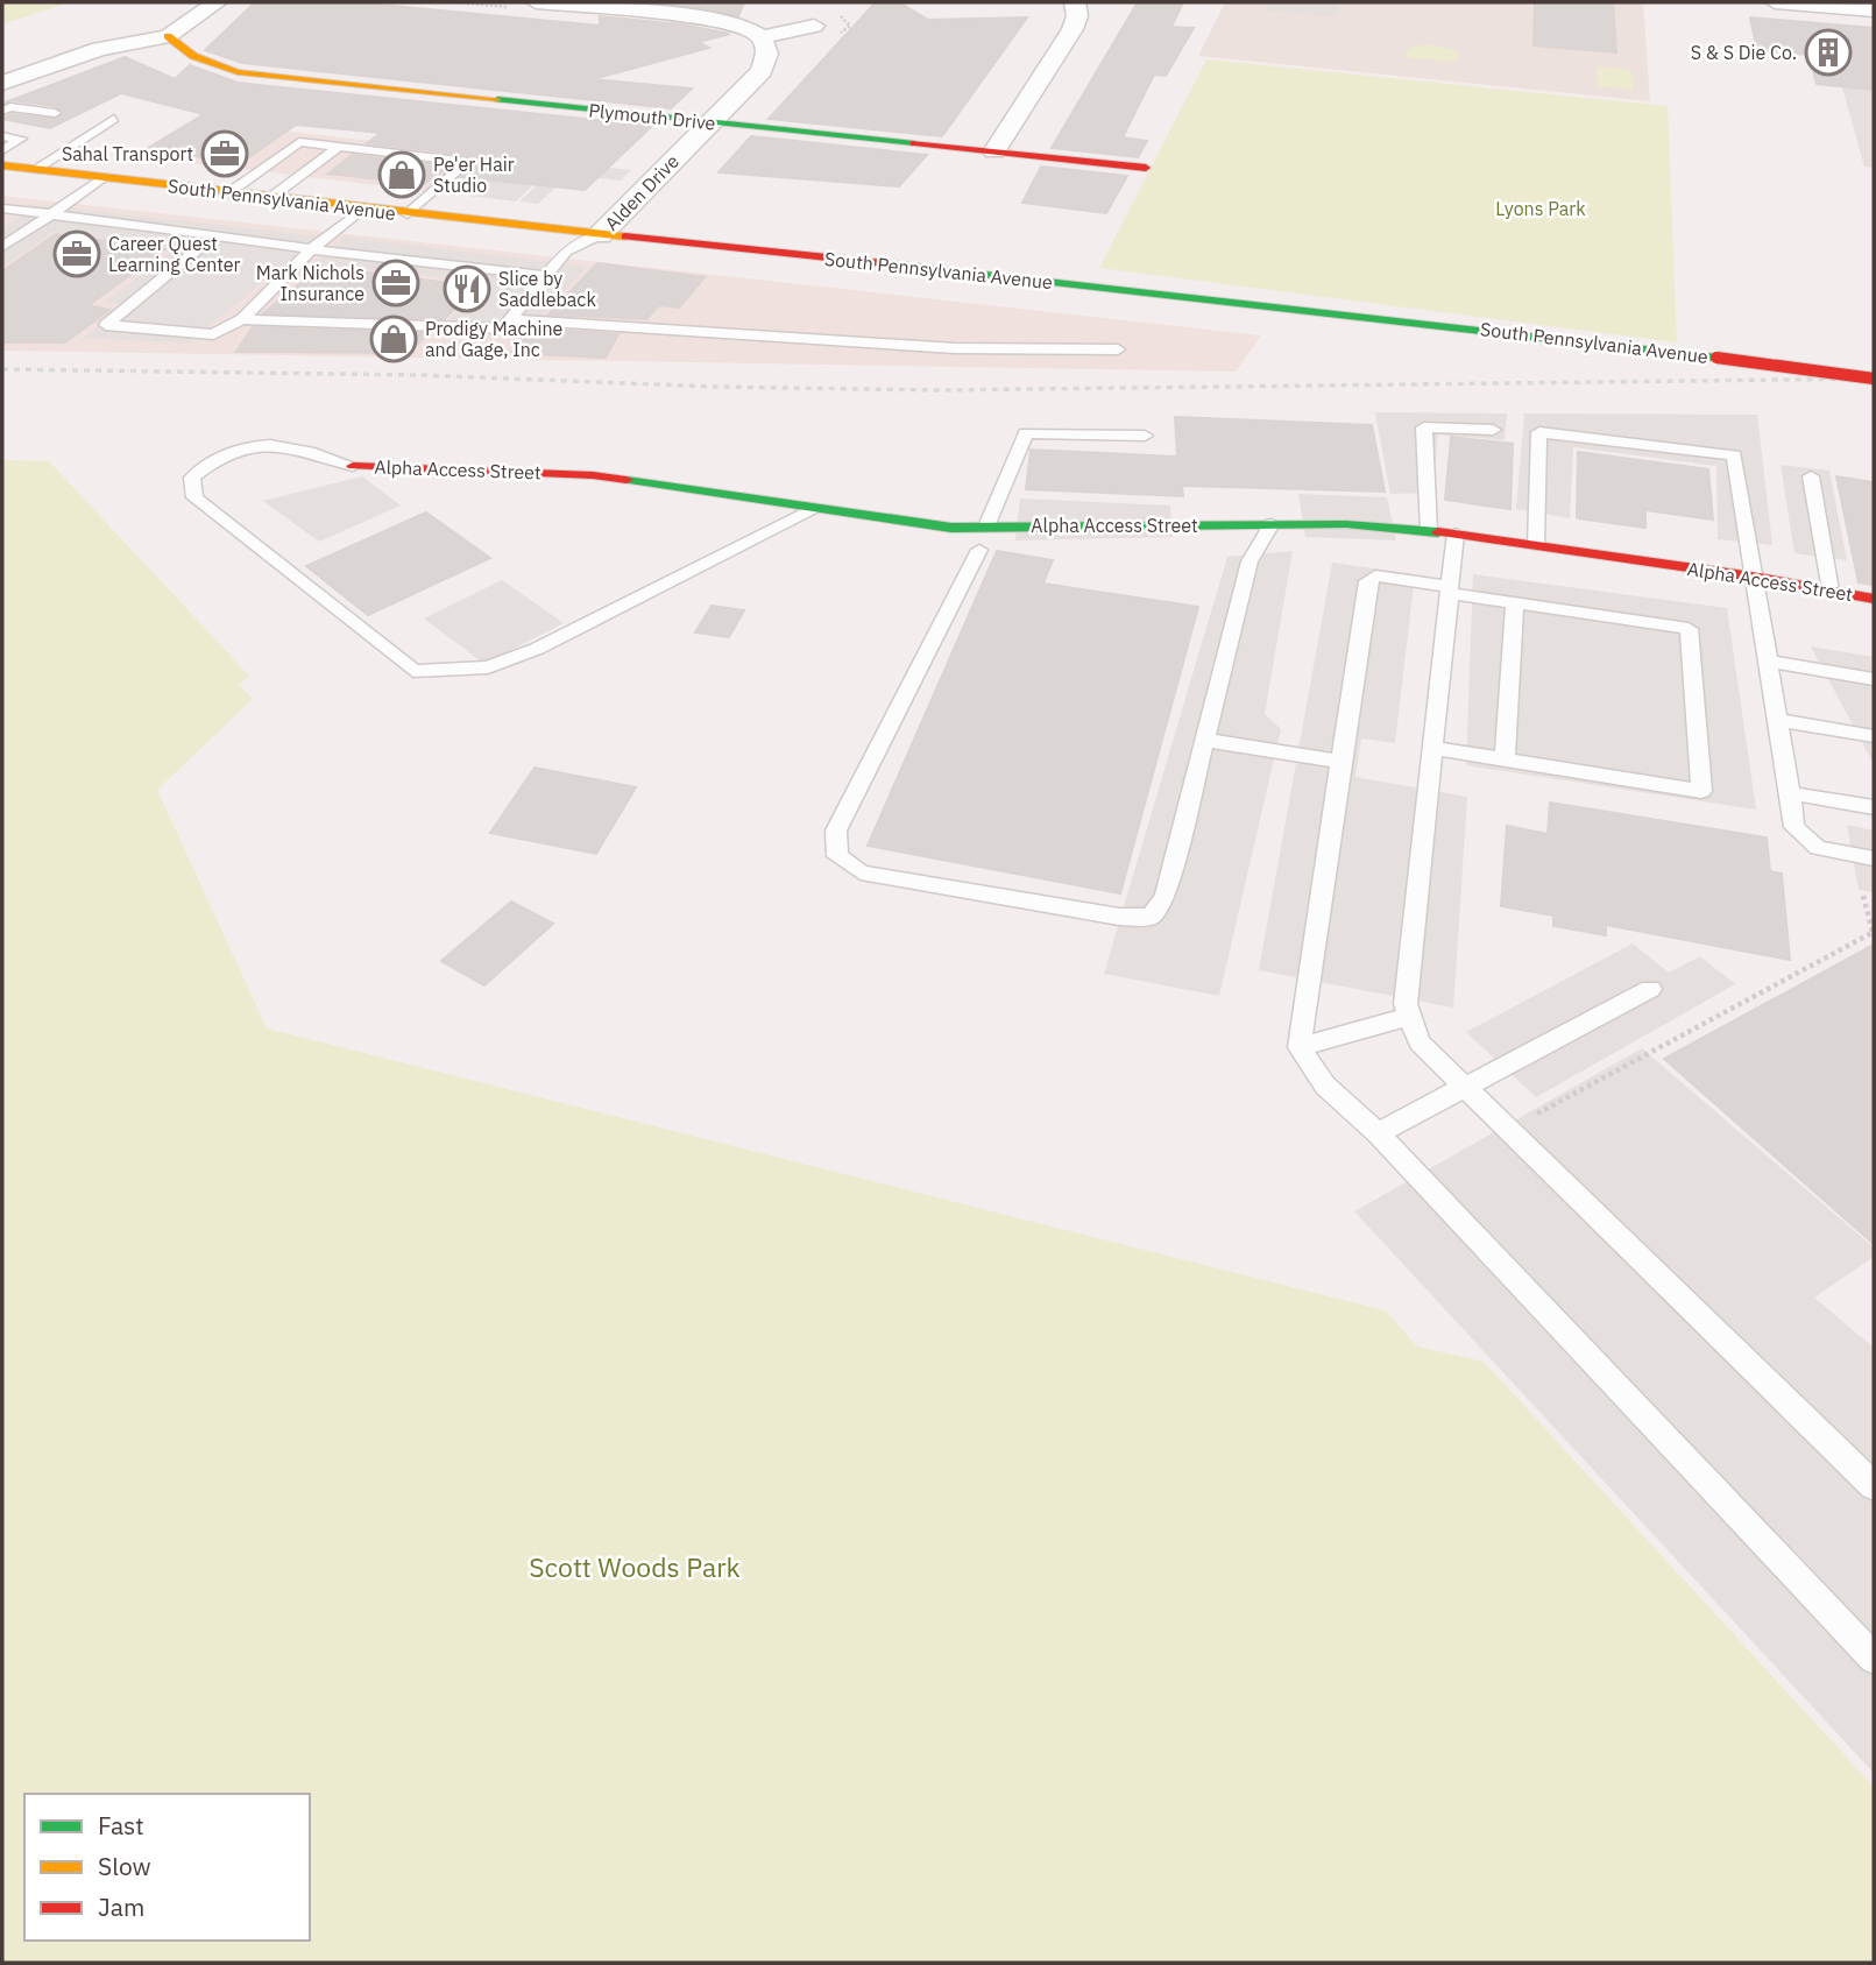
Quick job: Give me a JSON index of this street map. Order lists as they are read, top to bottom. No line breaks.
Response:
{"streets":{"street":["Plymouth Drive","Alden Drive","South Pennsylvania Avenue","Alpha Access Street"]},"crossings":[["Plymouth Drive","Alden Drive"],["Alden Drive","South Pennsylvania Avenue"]],"parks":["Lyons Park","Scott Woods Park"],"places":{"building":["S & S Die Co."],"office":["Sahal Transport","Career Quest Learning Center","Mark Nichols Insurance"],"shop":["Pe'er Hair Studio","Prodigy Machine and Gage, Inc"],"restaurant":["Slice by Saddleback"]},"legend":["Fast","Slow","Jam"]}
